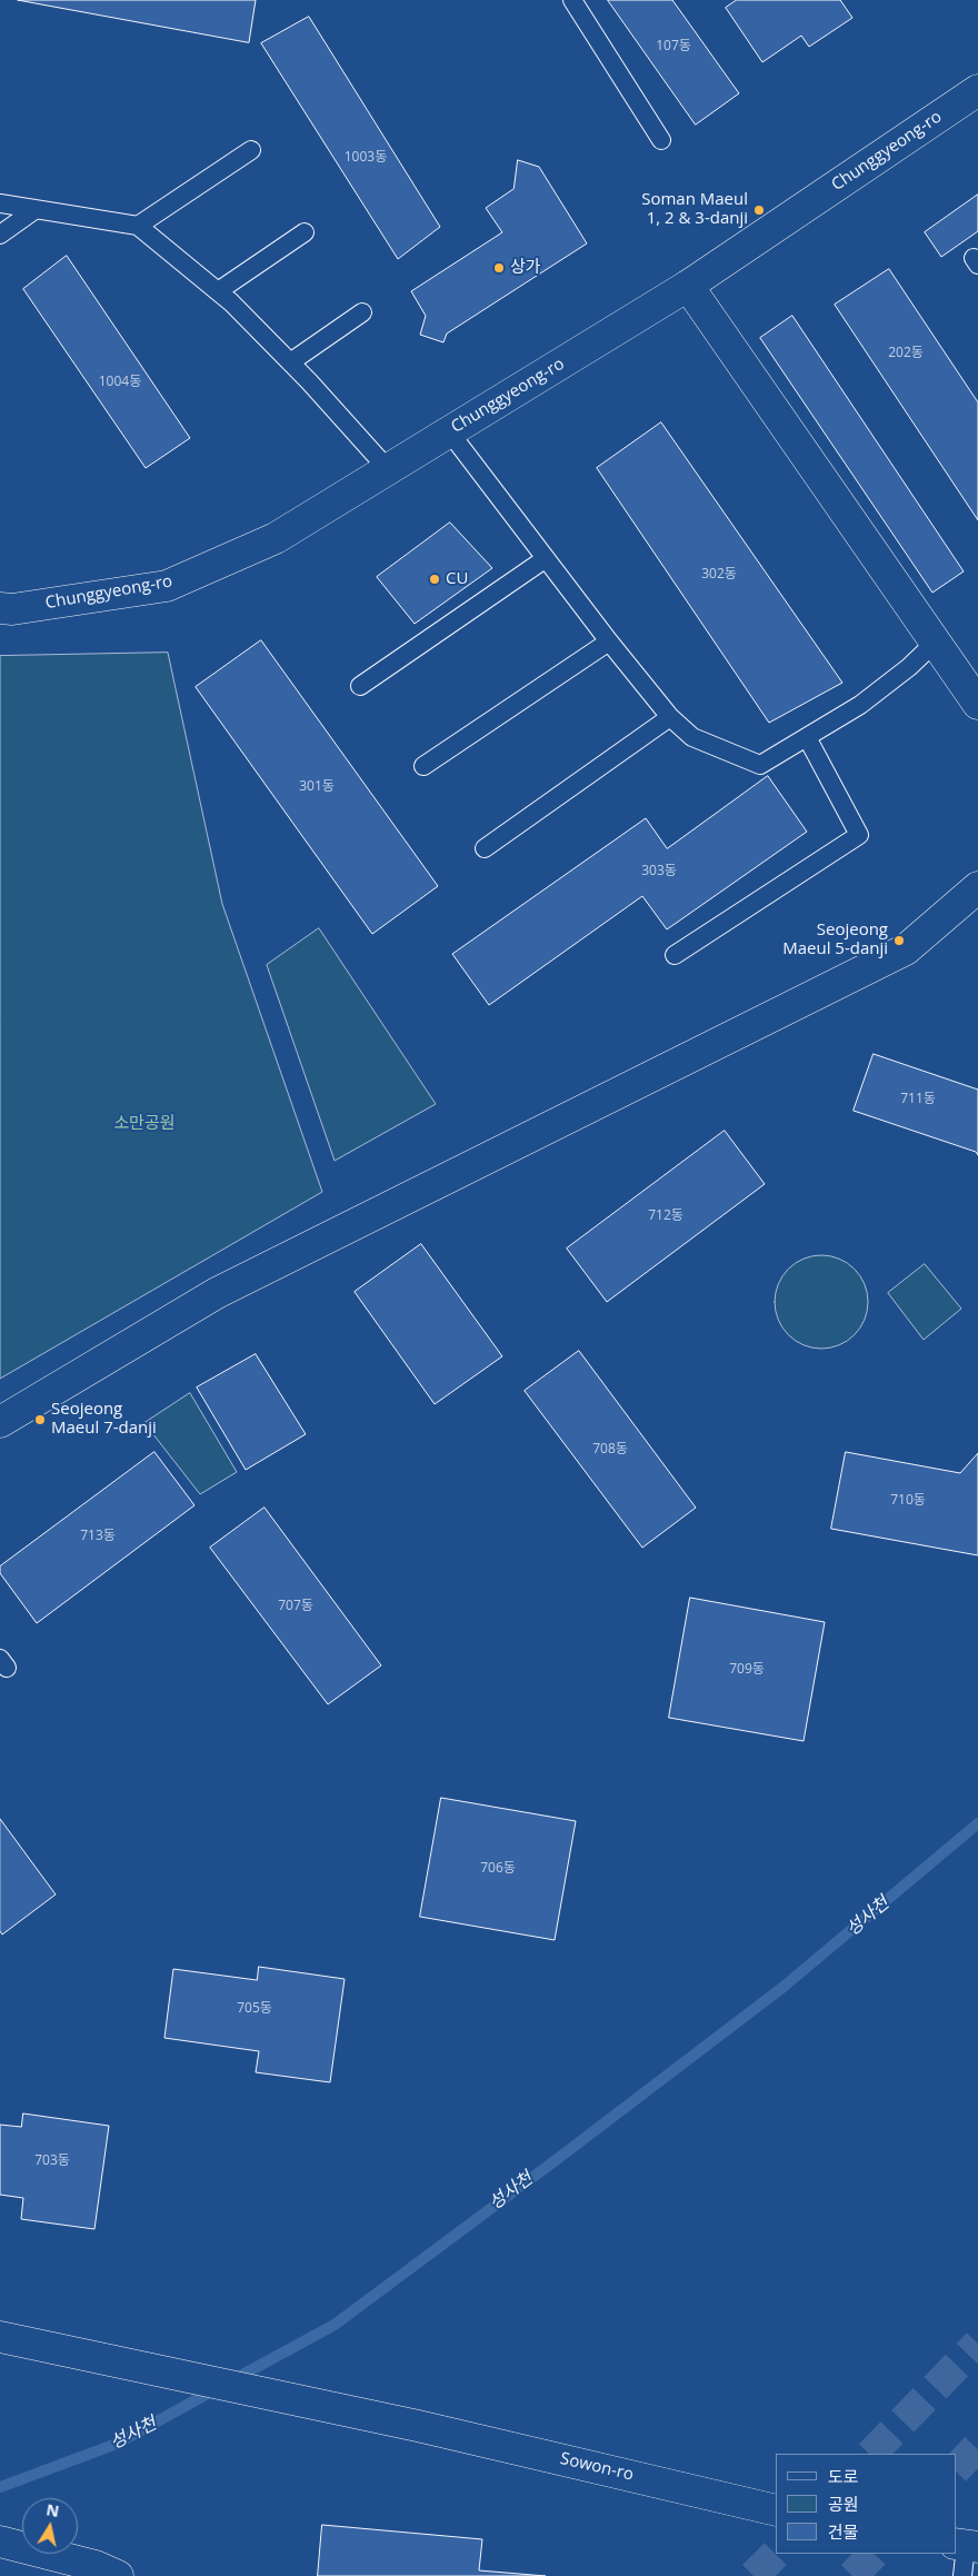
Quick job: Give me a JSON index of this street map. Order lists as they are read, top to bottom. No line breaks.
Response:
{"streets":{"main road":["Chunggyeong-ro","Sowon-ro"]},"water":["성사천"],"parks":["소만공원"],"places":["Soman Maeul 1, 2 & 3-danji","상가","CU","Seojeong Maeul 5-danji","Seojeong Maeul 7-danji"],"house_numbers":["107동","1003동","202동","1004동","302동","301동","303동","711동","712동","708동","710동","713동","707동","709동","706동","705동","703동"],"legend":["도로","공원","건물"],"north":"top"}
